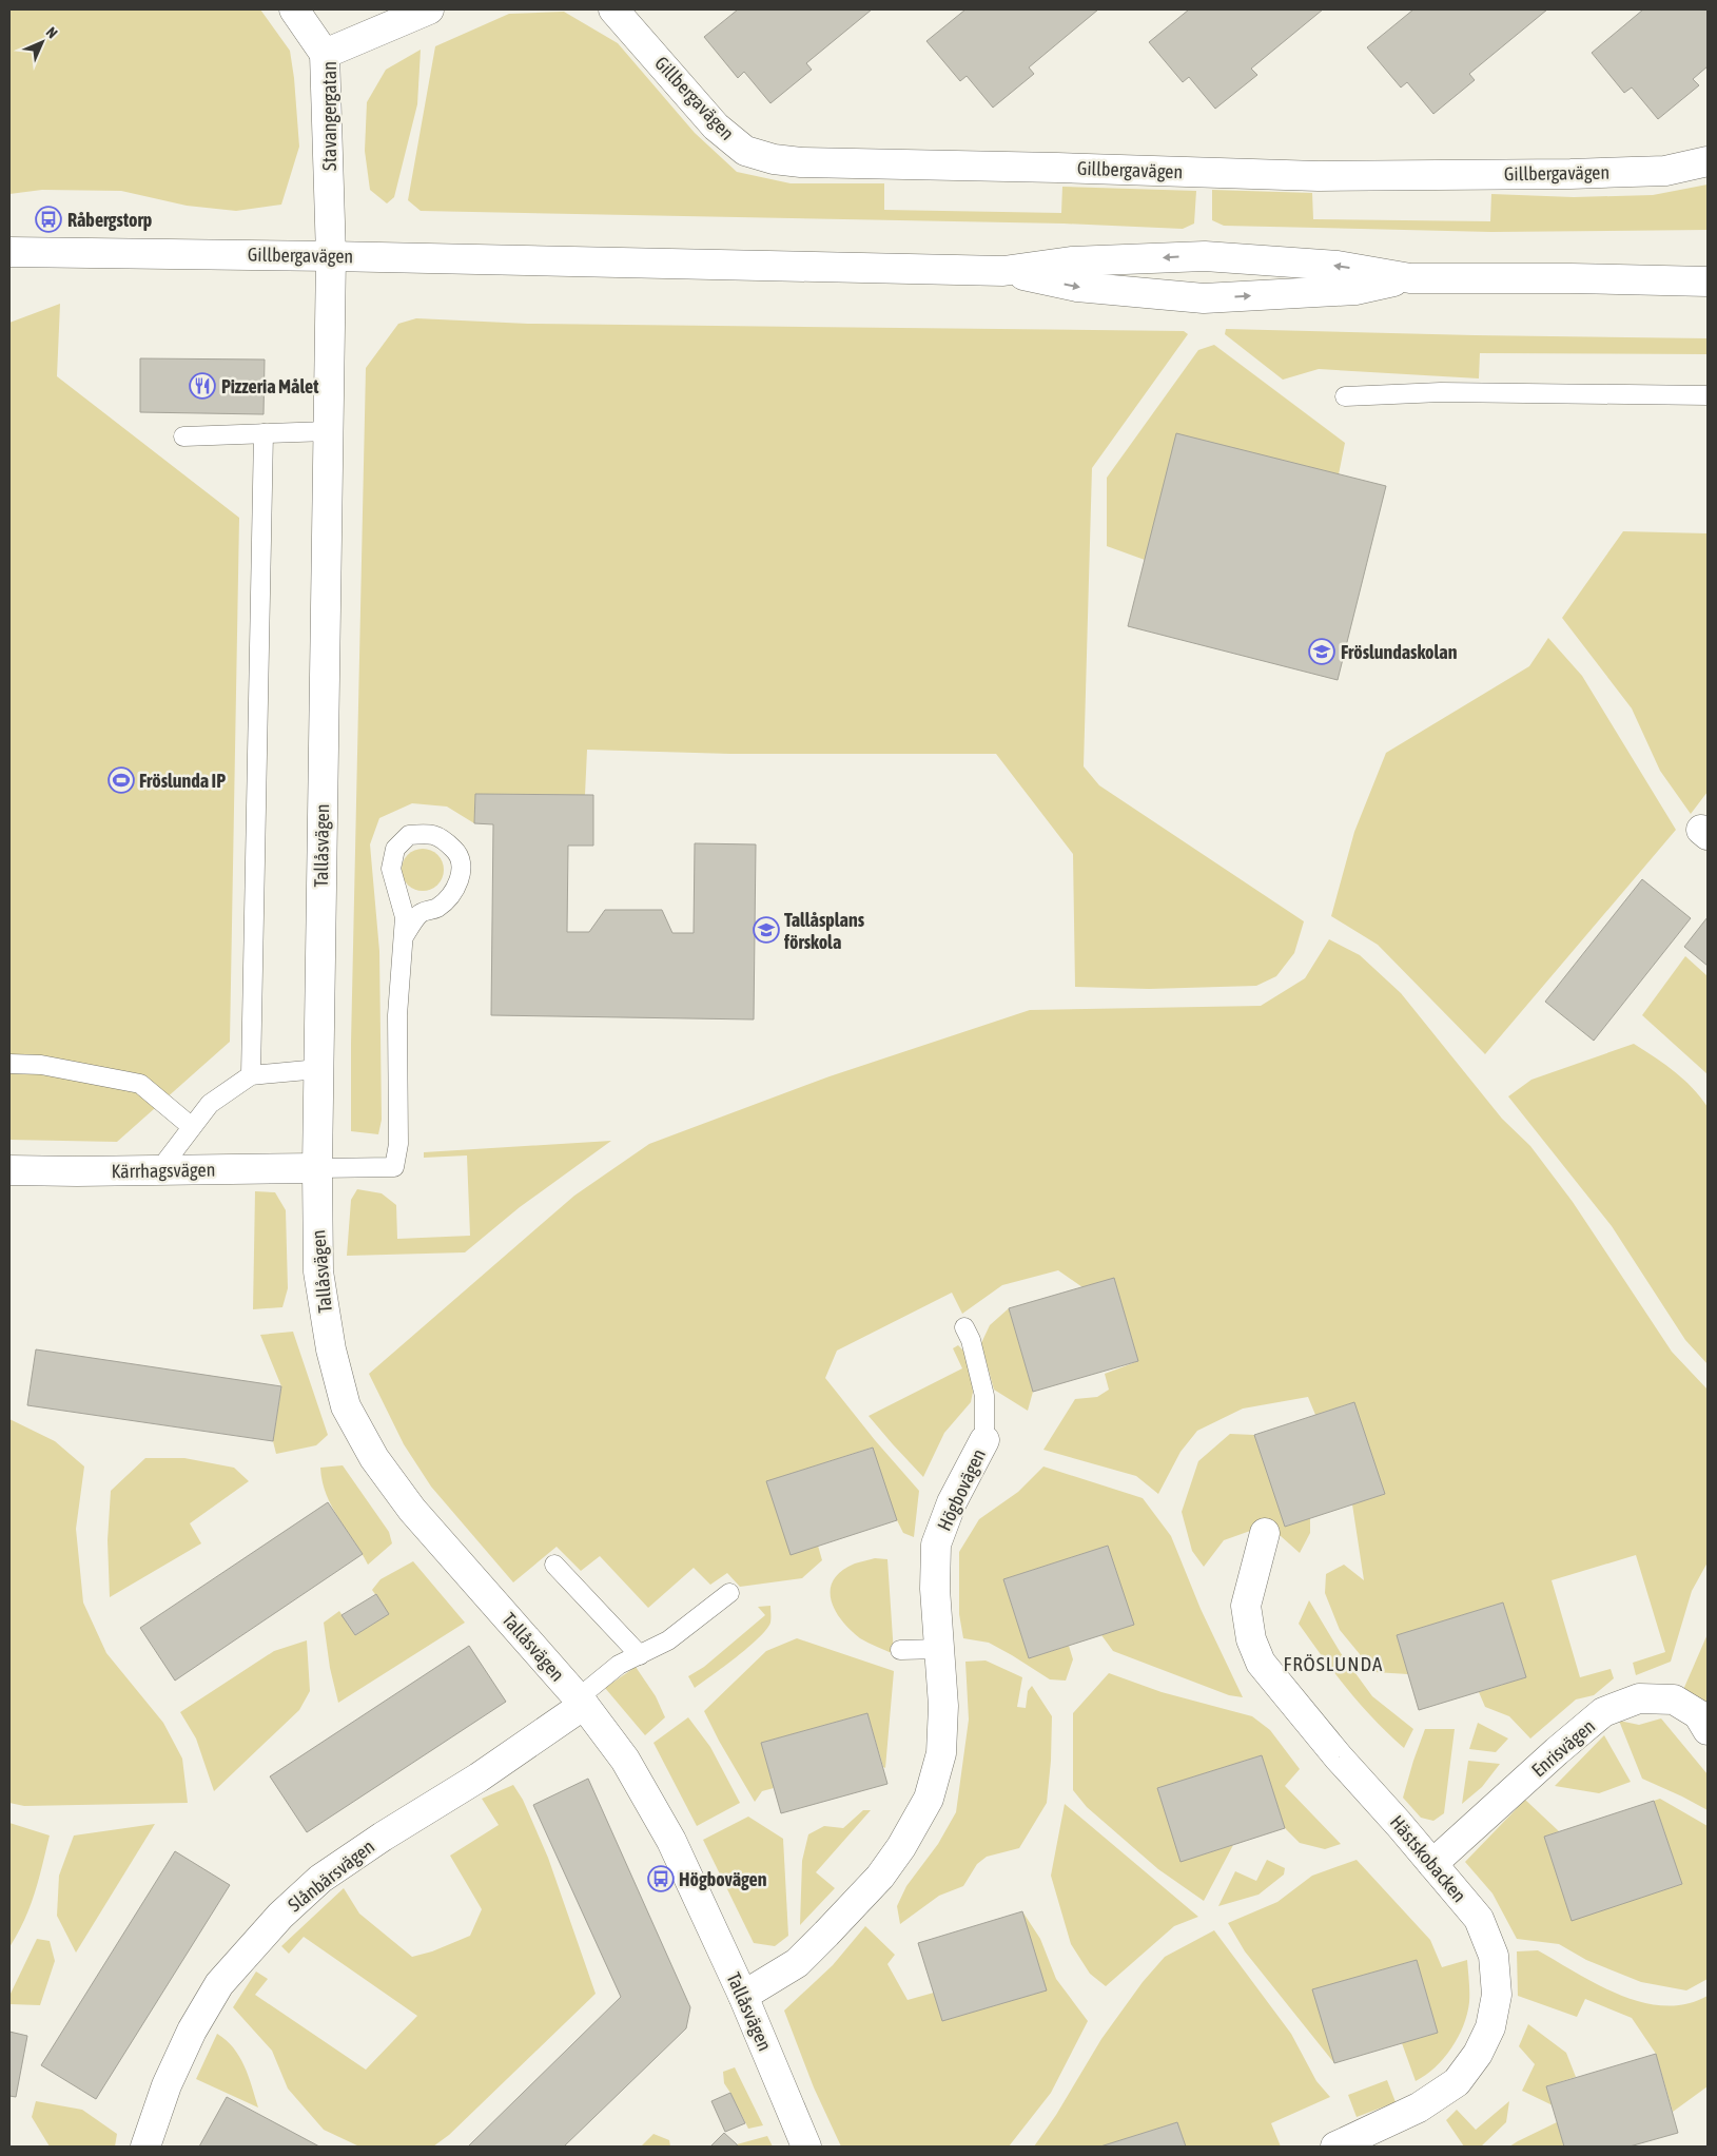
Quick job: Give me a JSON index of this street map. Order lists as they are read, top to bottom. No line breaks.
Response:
{"streets":{"street":["Gillbergavägen","Stavangergatan","Tallåsvägen","Kärrhagsvägen","Högbovägen","Enrisvägen","Hästskobacken","Slånbärsvägen"]},"crossings":[["Gillbergavägen","Stavangergatan"],["Gillbergavägen","Tallåsvägen"],["Stavangergatan","Tallåsvägen"],["Tallåsvägen","Kärrhagsvägen"],["Tallåsvägen","Högbovägen"],["Tallåsvägen","Slånbärsvägen"],["Enrisvägen","Hästskobacken"]],"districts":["FRÖSLUNDA"],"places":{"bus stop":["Råbergstorp","Högbovägen"],"restaurant":["Pizzeria Målet"],"school or university":["Fröslundaskolan","Tallåsplans förskola"],"sports":["Fröslunda IP"]},"north":"top right"}
